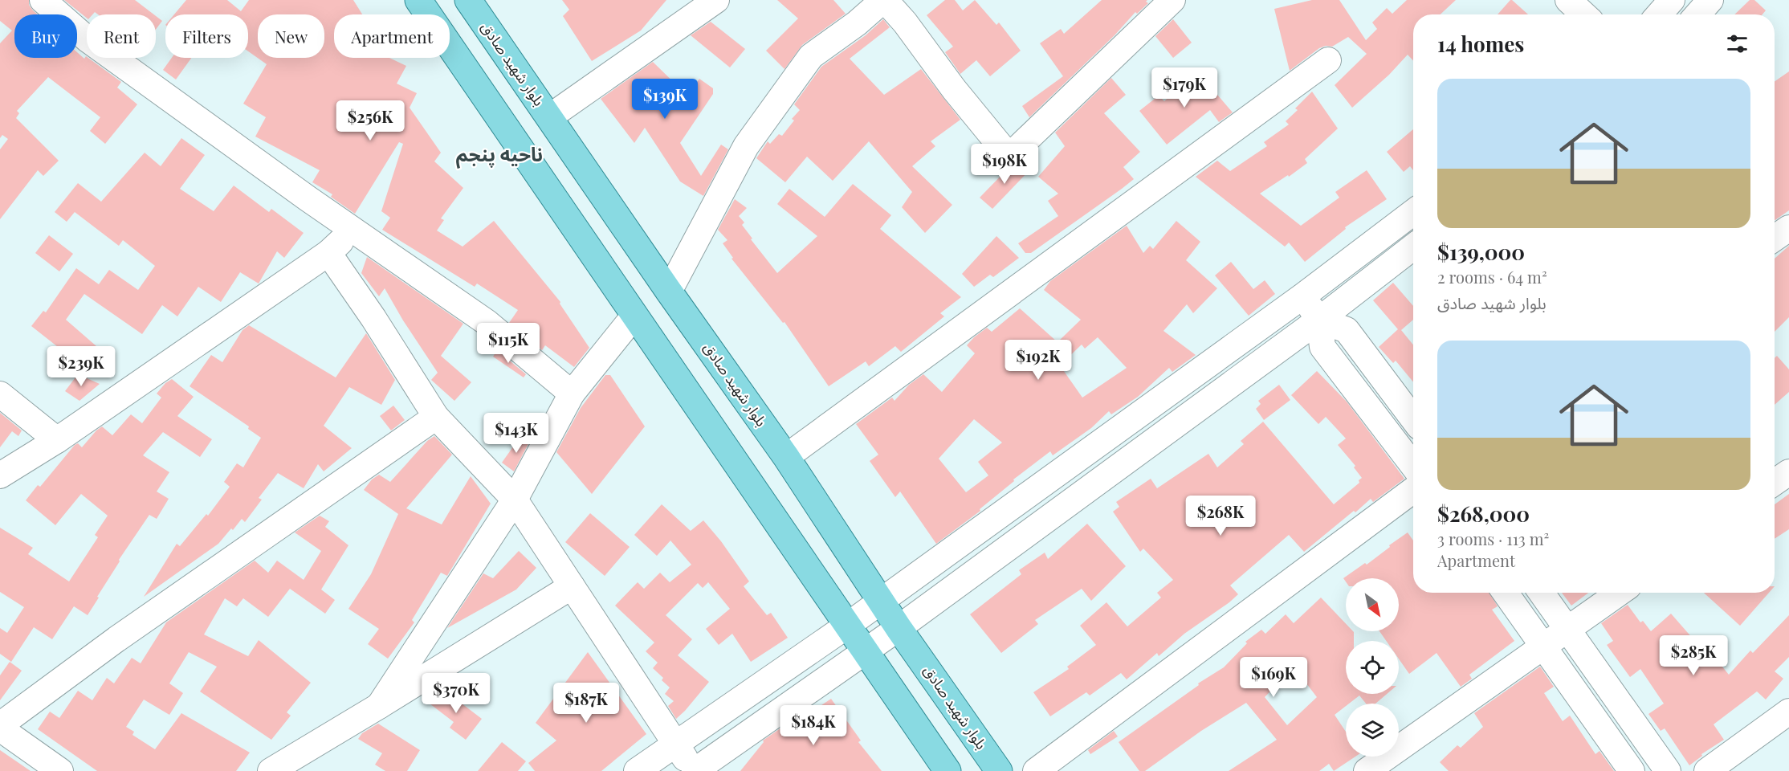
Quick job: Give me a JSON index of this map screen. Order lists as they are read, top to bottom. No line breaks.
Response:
{"streets":{"main road":["بلوار شهید صادق"]},"districts":["ناحیه پنجم"],"north":"bottom right","page":{"chip":["Buy","Rent","Filters","New","Apartment"],"heading":"14 homes","price":["$179K","$139K","$256K","$198K","$115K","$192K","$239K","$143K","$268K","$285K","$169K","$370K","$187K","$184K"],"list":[{"name":"$139,000","note":"2 rooms · 64 m² · بلوار شهید صادق"},{"name":"$268,000","note":"3 rooms · 113 m² · Apartment"}]}}
